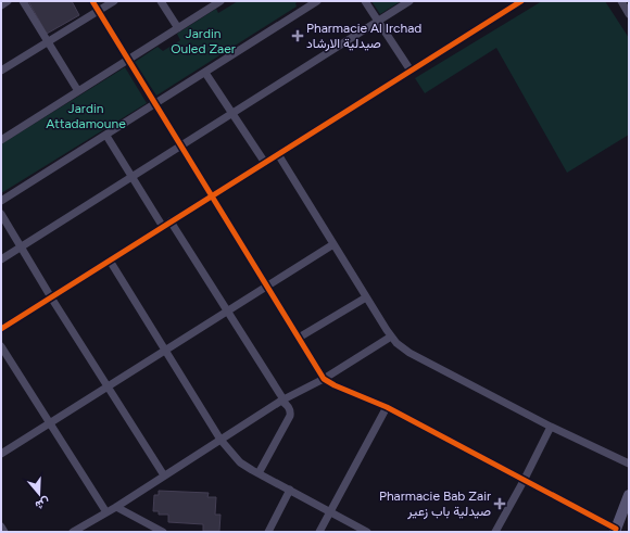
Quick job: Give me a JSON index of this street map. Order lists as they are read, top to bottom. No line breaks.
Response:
{"parks":["Jardin Ouled Zaer","Jardin Attadamoune"],"places":{"health":["Pharmacie Al Irchad صيدلية الارشاد","Pharmacie Bab Zair صيدلية باب زعير"]},"north":"bottom"}
